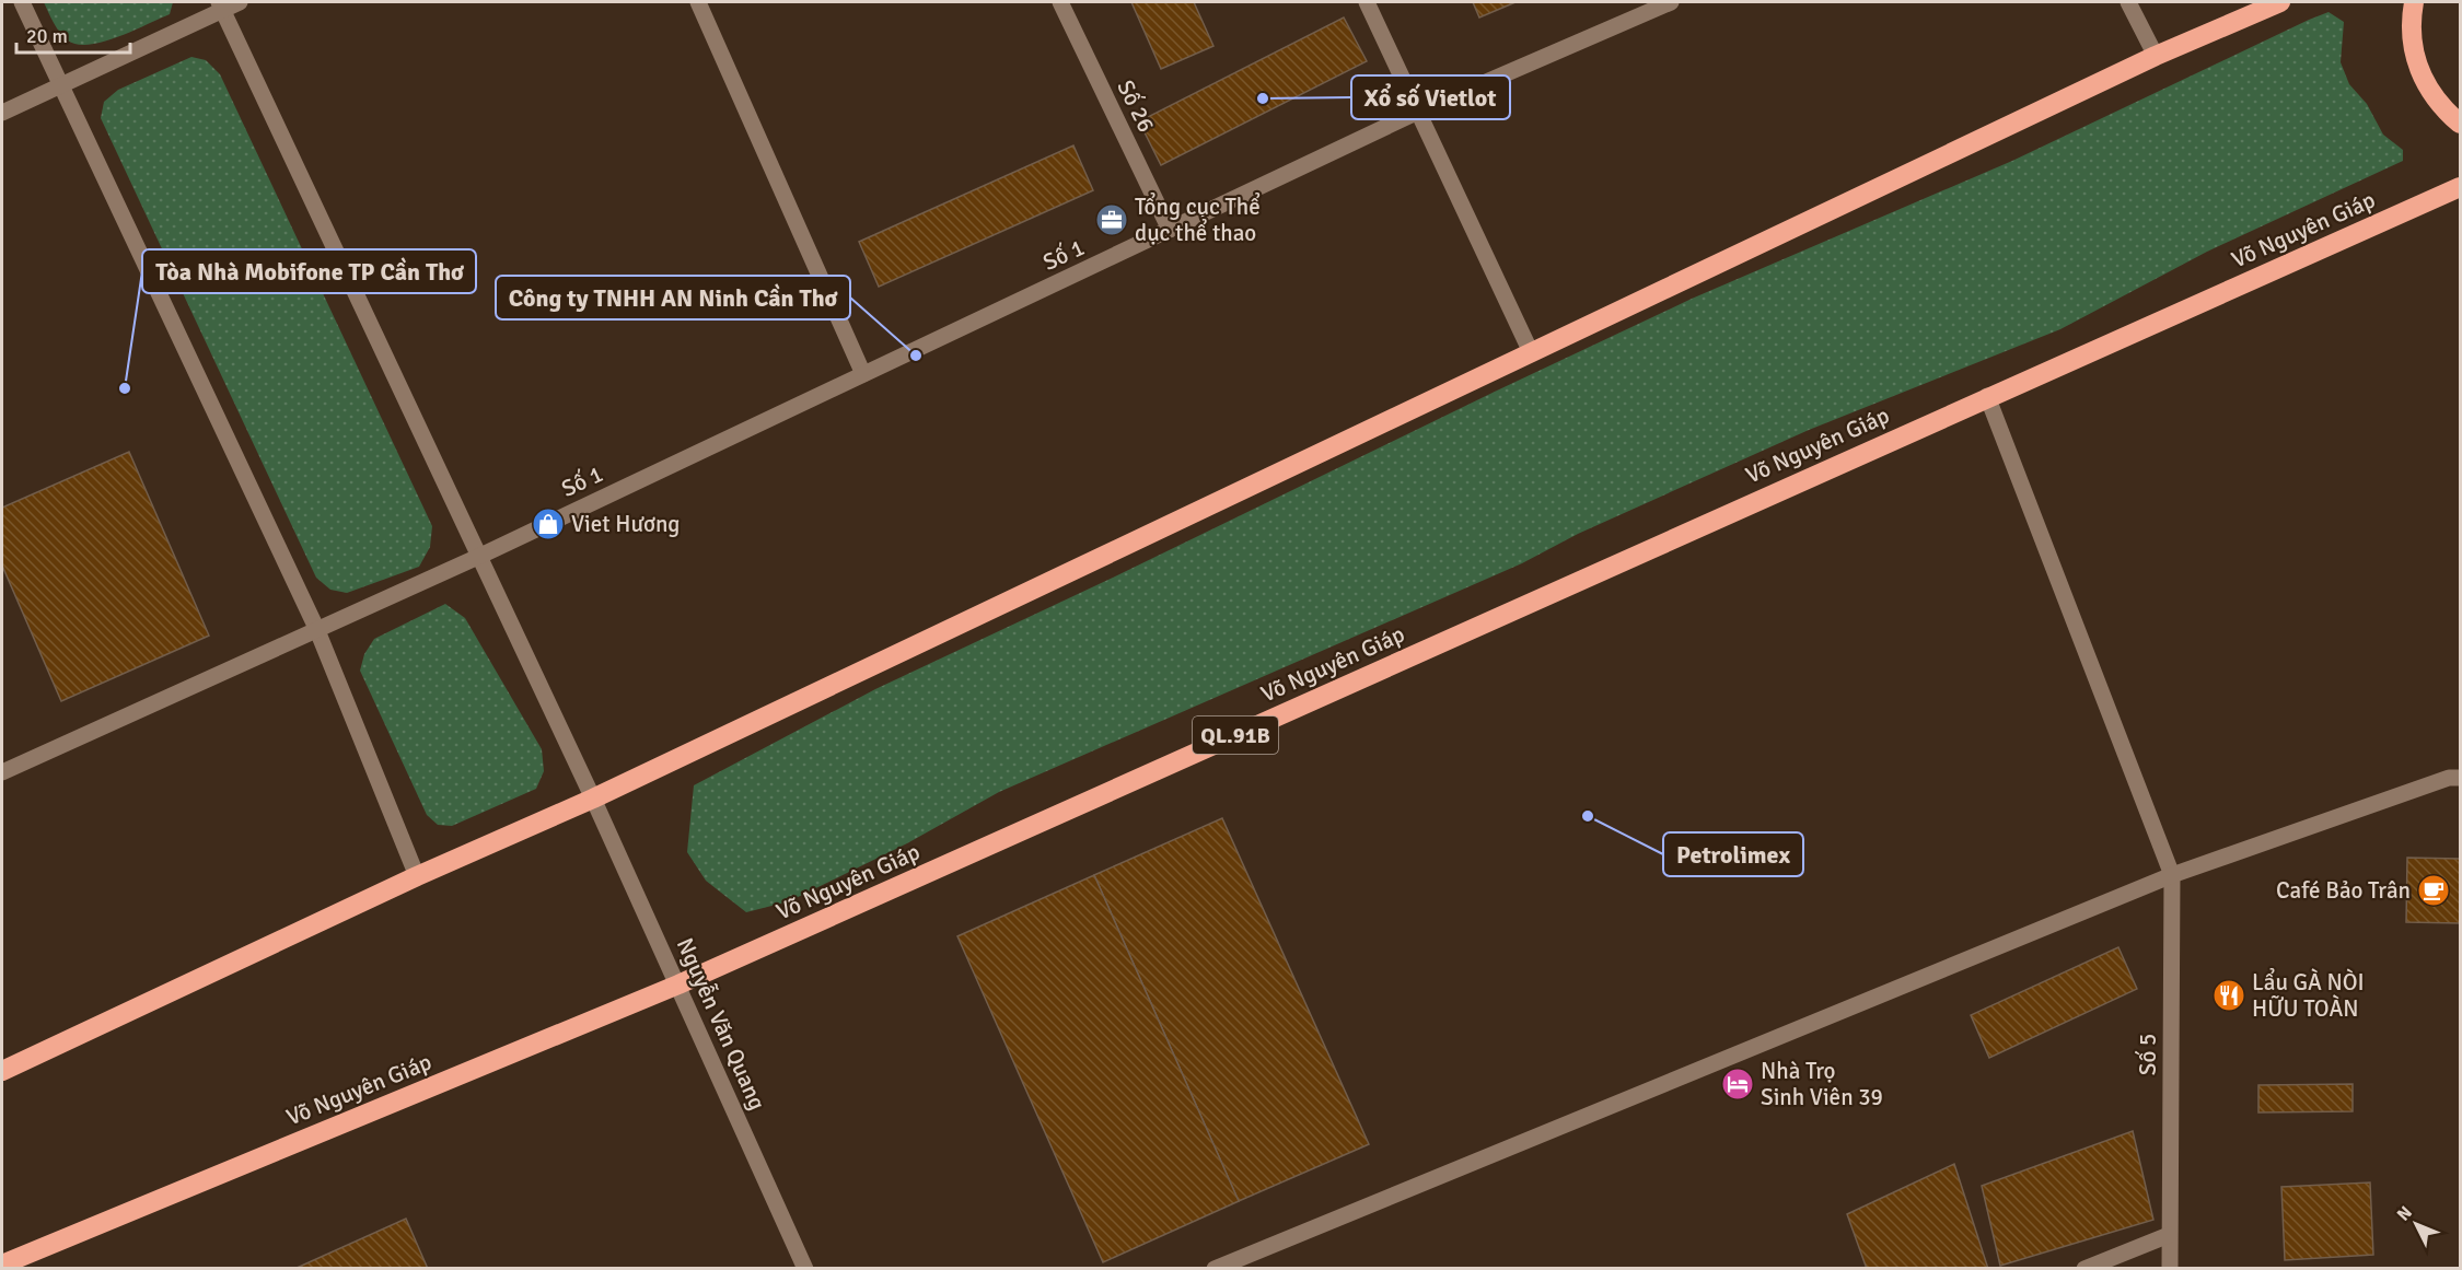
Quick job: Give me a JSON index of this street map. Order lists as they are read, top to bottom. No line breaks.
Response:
{"streets":{"highway":["Võ Nguyên Giáp","QL.91B"],"street":["Số 26","Số 1","Nguyễn Văn Quang","Số 5"]},"crossings":[["Số 26","Số 1"],["Võ Nguyên Giáp","Nguyễn Văn Quang"],["Số 1","Nguyễn Văn Quang"]],"places":{"other":["Xổ số Vietlot","Công ty TNHH AN Ninh Cần Thơ","Tòa Nhà Mobifone TP Cần Thơ","Petrolimex"],"office":["Tổng cục Thể dục thể thao"],"shop":["Viet Hương"],"cafe":["Café Bảo Trân"],"restaurant":["Lẩu GÀ NÒI HỮU TOÀN"],"hotel":["Nhà Trọ Sinh Viên 39"]},"scale_bar":"20 m","north":"top left"}
